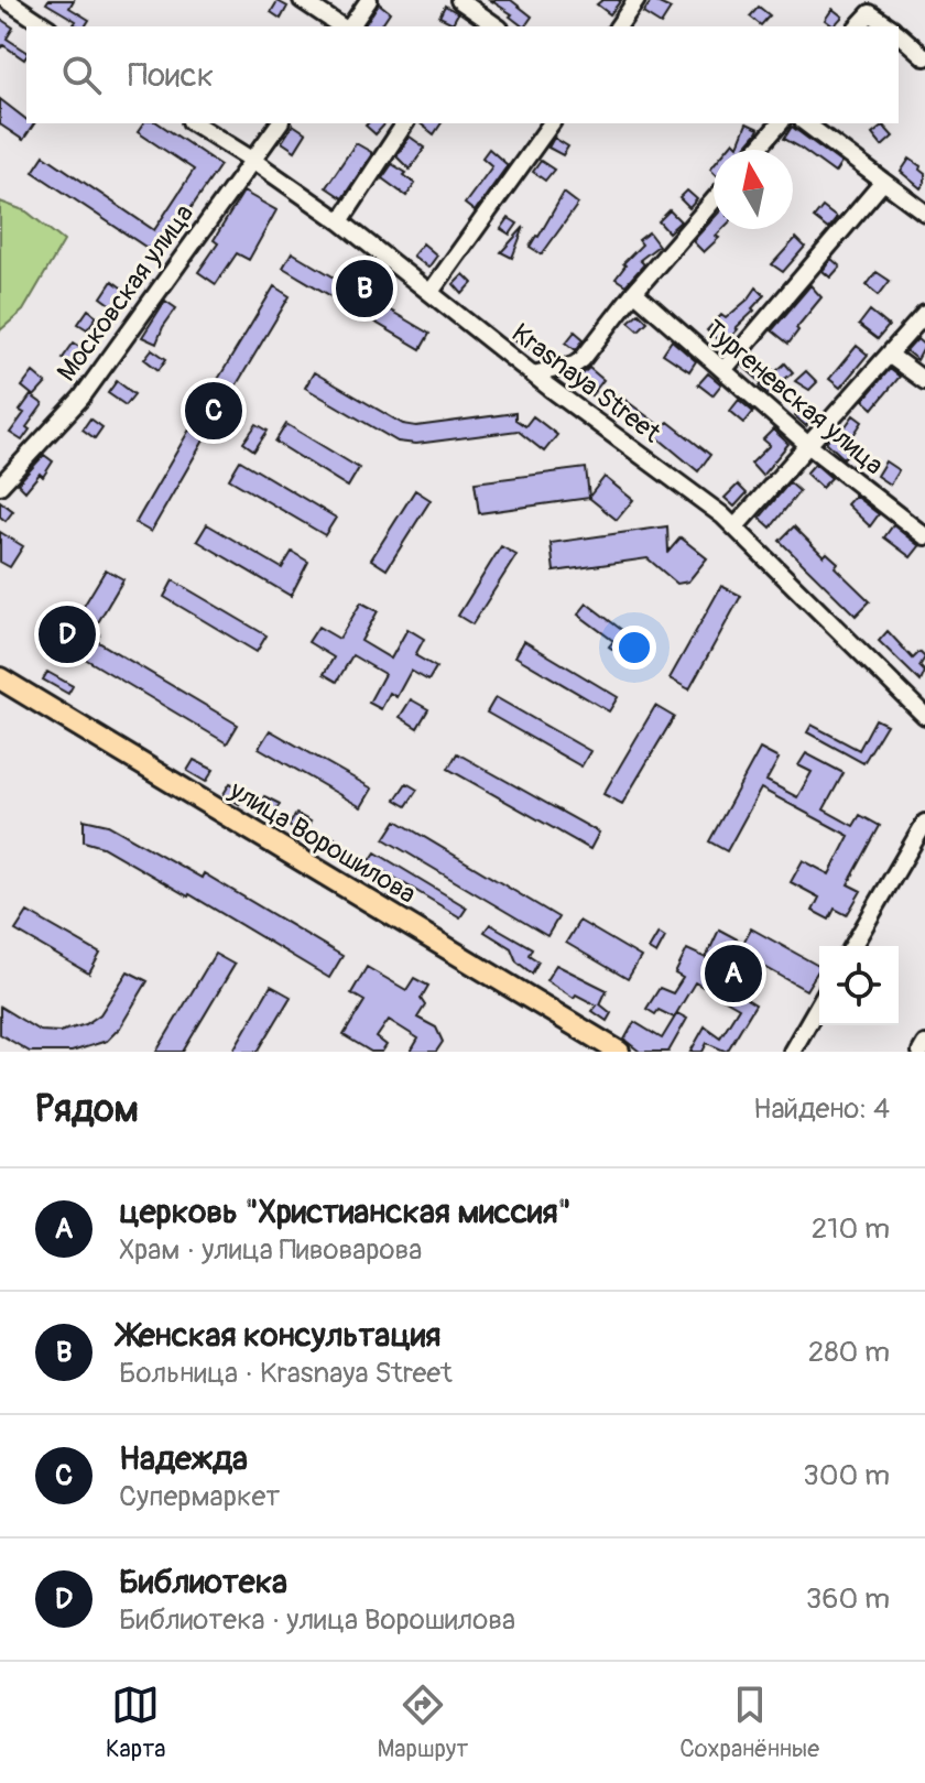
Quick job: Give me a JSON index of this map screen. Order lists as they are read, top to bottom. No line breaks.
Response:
{"streets":{"main road":["улица Ворошилова"],"street":["Московская улица","Krasnaya Street","Тургеневская улица"]},"crossings":[["Московская улица","Krasnaya Street"]],"north":"top","page":{"search":"Поиск","pins":["B","C","D","A"],"heading":["Рядом","Найдено: 4"],"list":[{"mark":"A","name":"церковь \"Христианская миссия\"","note":"Храм · улица Пивоварова","value":"210 m"},{"mark":"B","name":"Женская консультация","note":"Больница · Krasnaya Street","value":"280 m"},{"mark":"C","name":"Надежда","note":"Супермаркет","value":"300 m"},{"mark":"D","name":"Библиотека","note":"Библиотека · улица Ворошилова","value":"360 m"}],"nav":["Карта","Маршрут","Сохранённые"]}}
